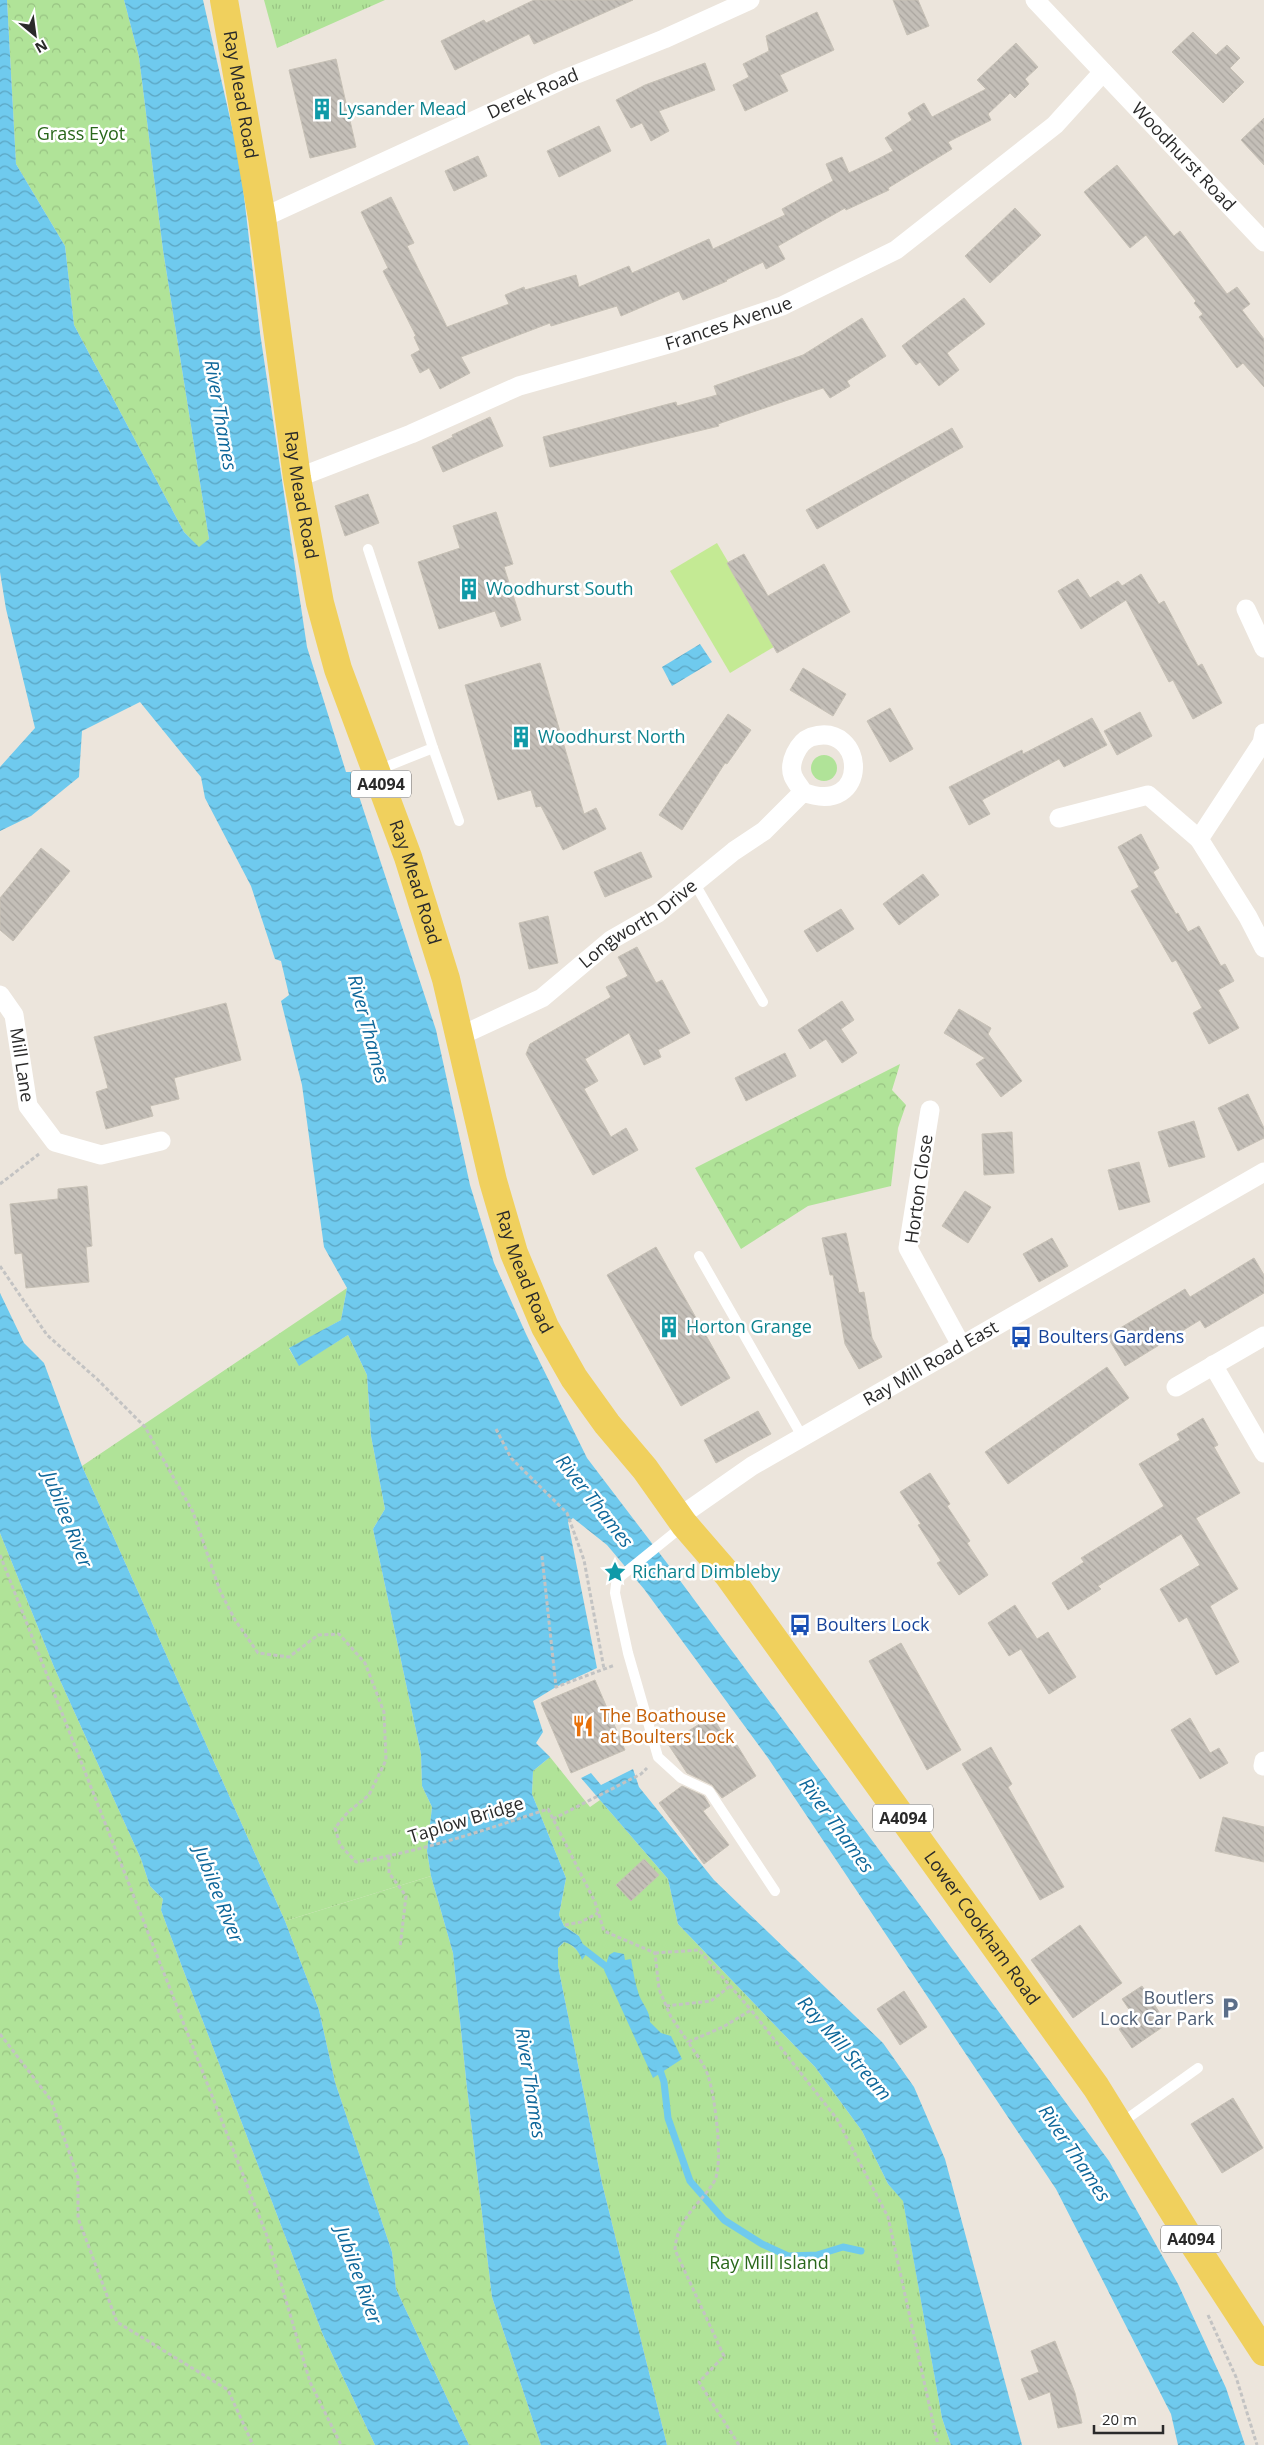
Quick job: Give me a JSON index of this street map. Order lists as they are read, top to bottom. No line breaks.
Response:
{"streets":{"main road":["Ray Mead Road","A4094","Lower Cookham Road"],"street":["Derek Road","Woodhurst Road","Frances Avenue","Longworth Drive","Mill Lane","Horton Close","Ray Mill Road East"],"path":["Taplow Bridge"]},"crossings":[["Ray Mead Road","Derek Road"],["Ray Mead Road","Frances Avenue"],["Ray Mead Road","Longworth Drive"],["Ray Mead Road","Ray Mill Road East"],["Ray Mead Road","Lower Cookham Road"],["Woodhurst Road","Frances Avenue"],["Horton Close","Ray Mill Road East"],["Ray Mill Road East","Lower Cookham Road"]],"water":["River Thames","Jubilee River","Ray Mill Stream"],"parks":["Grass Eyot","Ray Mill Island"],"places":{"building":["Lysander Mead","Woodhurst South","Woodhurst North","Horton Grange"],"bus stop":["Boulters Gardens","Boulters Lock"],"place":["Richard Dimbleby"],"restaurant":["The Boathouse at Boulters Lock"],"parking":["Boutlers Lock Car Park"]},"scale_bar":"20 m","north":"bottom right"}
